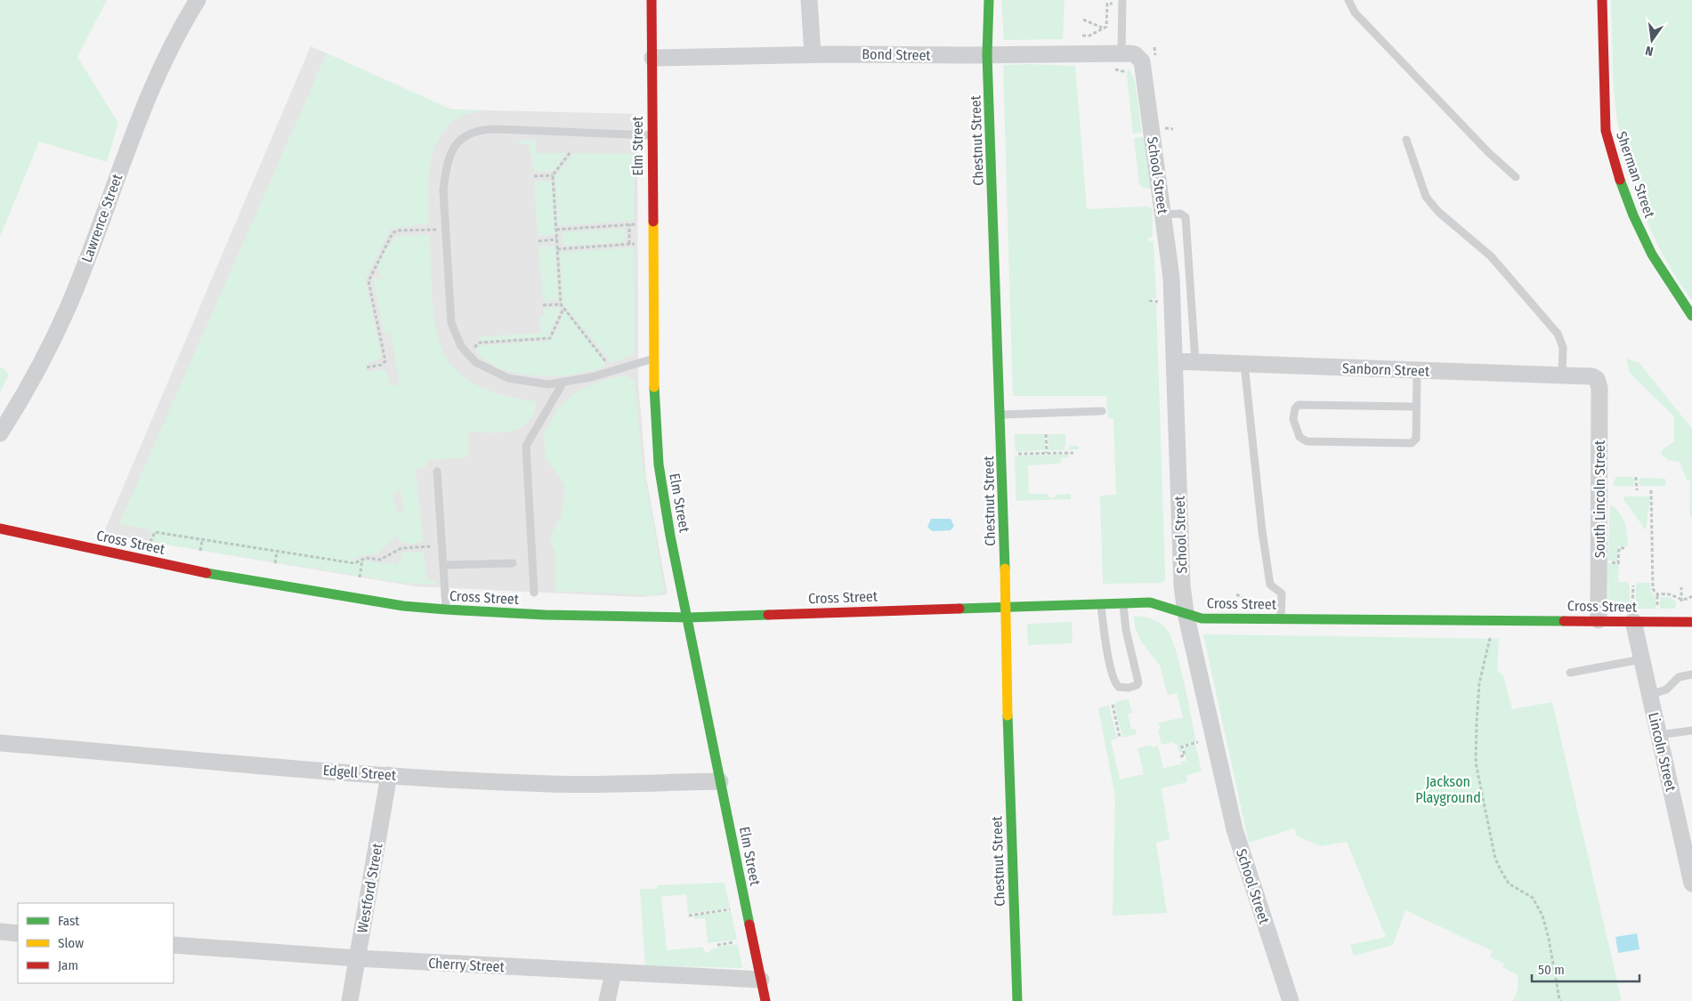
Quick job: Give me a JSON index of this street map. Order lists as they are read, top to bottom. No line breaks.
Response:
{"streets":{"street":["Bond Street","Chestnut Street","Elm Street","Sherman Street","School Street","Lawrence Street","Sanborn Street","South Lincoln Street","Cross Street","Lincoln Street","Edgell Street","Westford Street","Cherry Street"]},"crossings":[["Bond Street","Chestnut Street"],["Bond Street","Elm Street"],["Bond Street","School Street"],["Chestnut Street","Cross Street"],["Elm Street","Cross Street"],["Elm Street","Edgell Street"],["Elm Street","Cherry Street"],["School Street","Sanborn Street"],["School Street","Cross Street"],["Sanborn Street","South Lincoln Street"],["South Lincoln Street","Cross Street"],["Cross Street","Lincoln Street"],["Edgell Street","Westford Street"],["Westford Street","Cherry Street"]],"parks":["Jackson Playground"],"legend":["Fast","Slow","Jam"],"scale_bar":"50 m","north":"bottom"}
